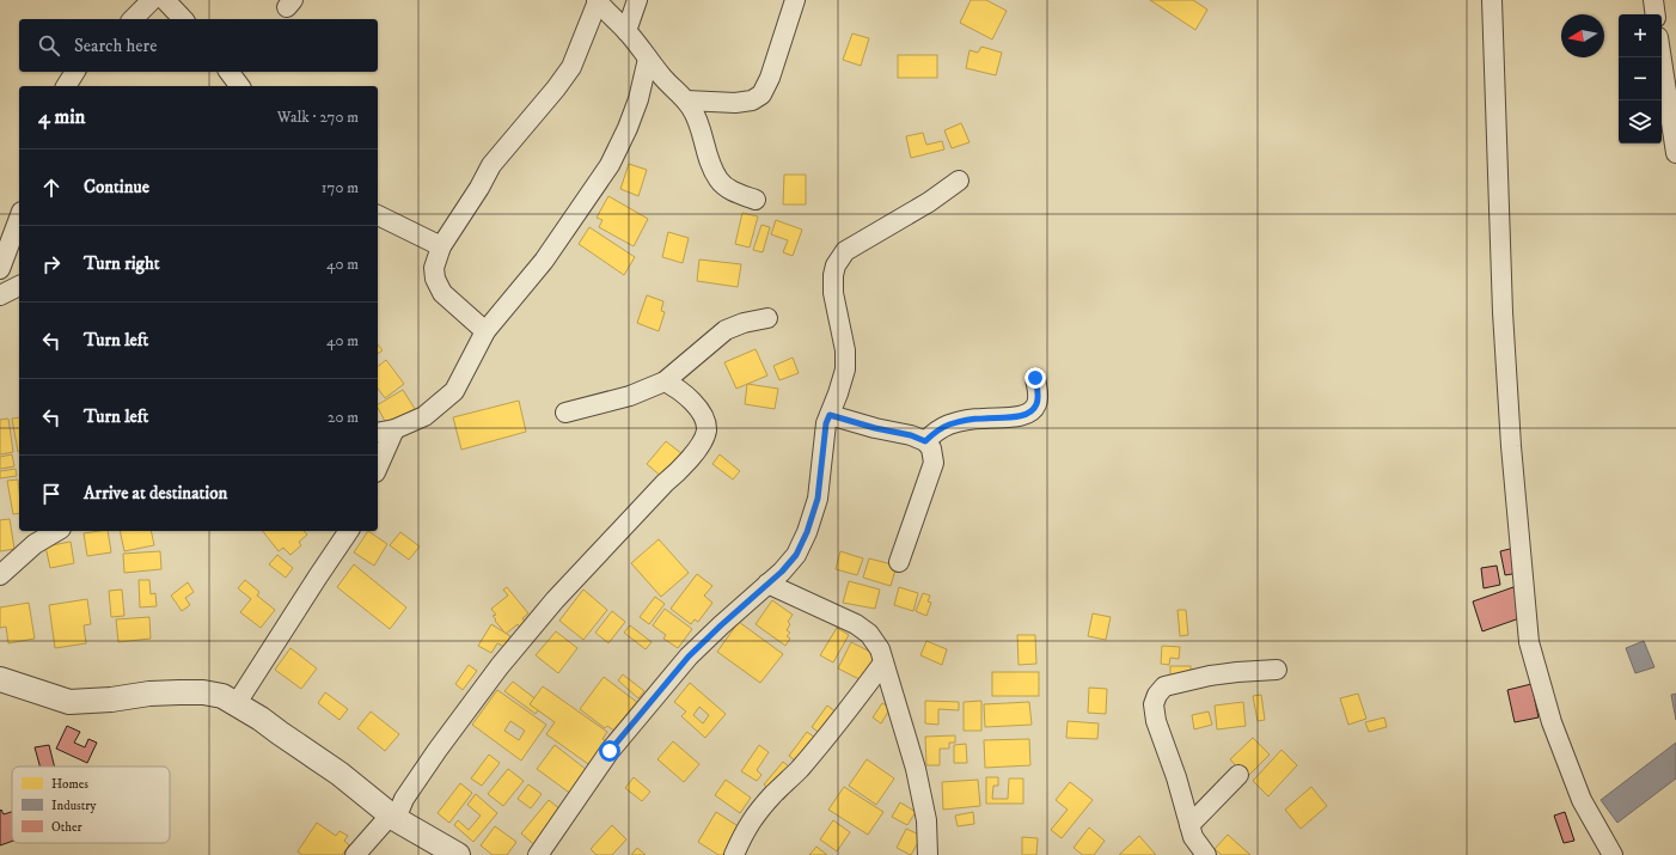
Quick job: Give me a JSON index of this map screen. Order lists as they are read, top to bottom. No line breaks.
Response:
{"legend":["Homes","Industry","Other"],"north":"left","page":{"map_buttons":["+","−"],"search":"Search here","heading":["4 min","Walk · 270 m"],"list":[["Continue","170 m"],["Turn right","40 m"],["Turn left","40 m"],["Turn left","20 m"],"Arrive at destination"]}}
